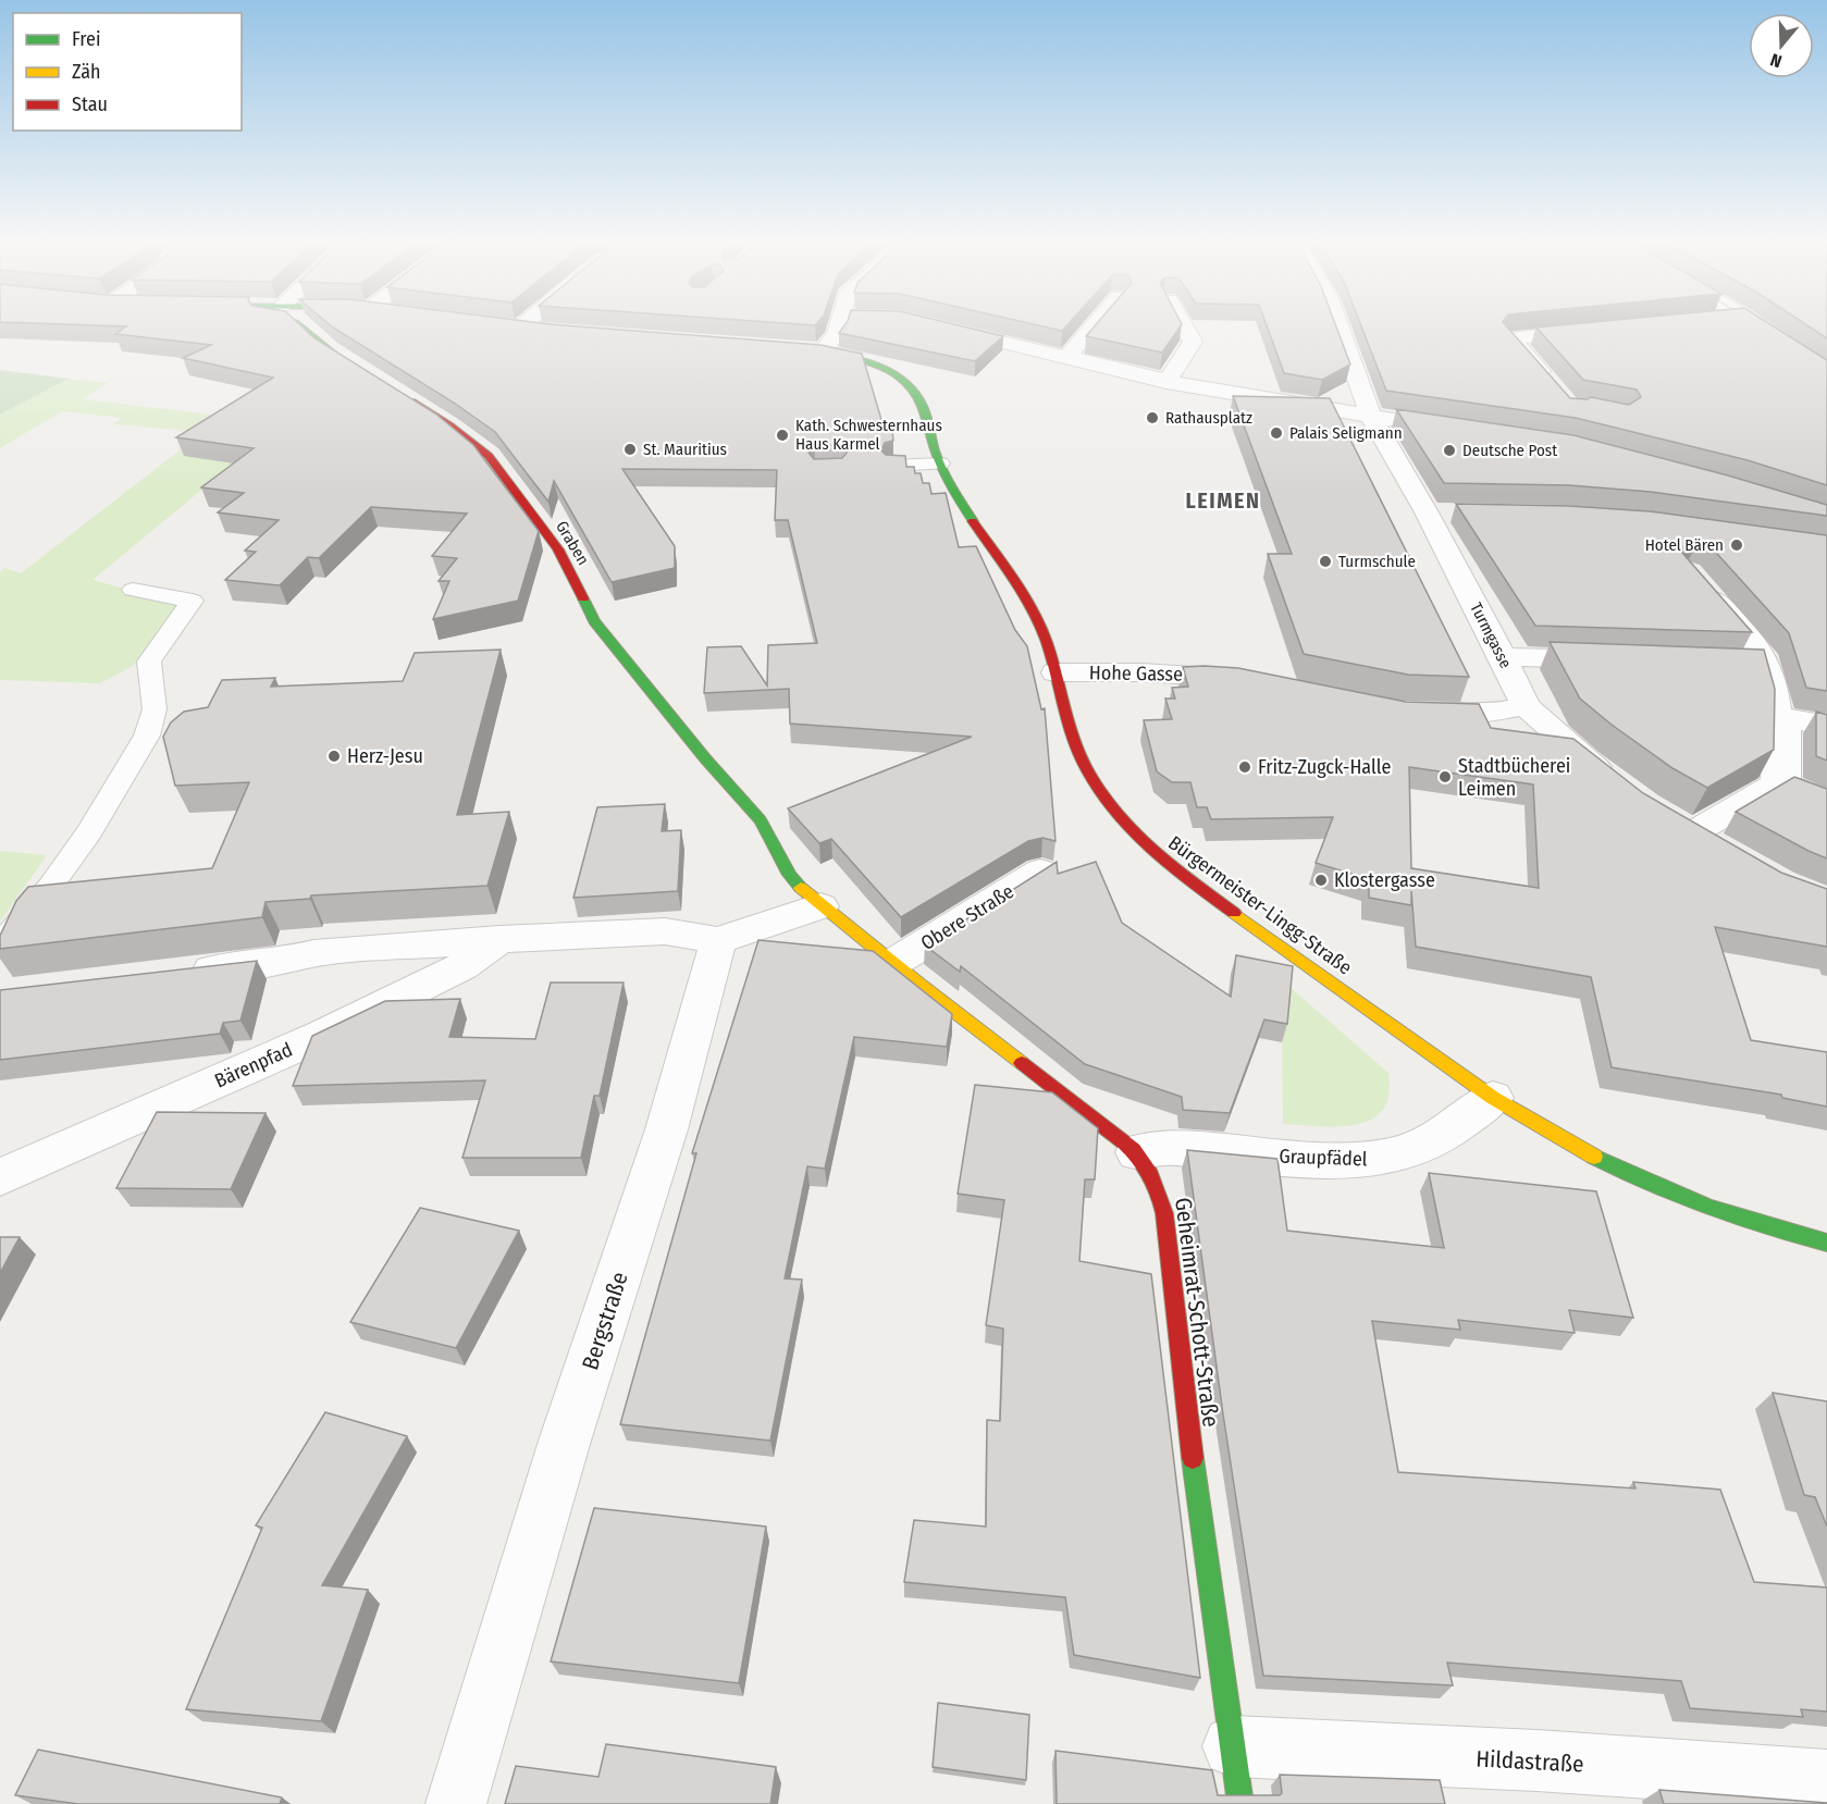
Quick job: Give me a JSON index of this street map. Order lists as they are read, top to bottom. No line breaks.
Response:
{"streets":{"street":["Graben","Turmgasse","Hohe Gasse","Bürgermeister-Lingg-Straße","Obere Straße","Bärenpfad","Graupfädel","Geheimrat-Schott-Straße","Bergstraße","Hildastraße"]},"crossings":[["Graben","Geheimrat-Schott-Straße"],["Hohe Gasse","Bürgermeister-Lingg-Straße"],["Bürgermeister-Lingg-Straße","Graupfädel"],["Obere Straße","Geheimrat-Schott-Straße"],["Graupfädel","Geheimrat-Schott-Straße"],["Geheimrat-Schott-Straße","Hildastraße"]],"districts":["LEIMEN"],"places":["Rathausplatz","Palais Seligmann","Kath. Schwesternhaus Haus Karmel","St. Mauritius","Deutsche Post","Hotel Bären","Turmschule","Herz-Jesu","Fritz-Zugck-Halle","Stadtbücherei Leimen","Klostergasse"],"legend":["Frei","Zäh","Stau"],"north":"bottom"}
